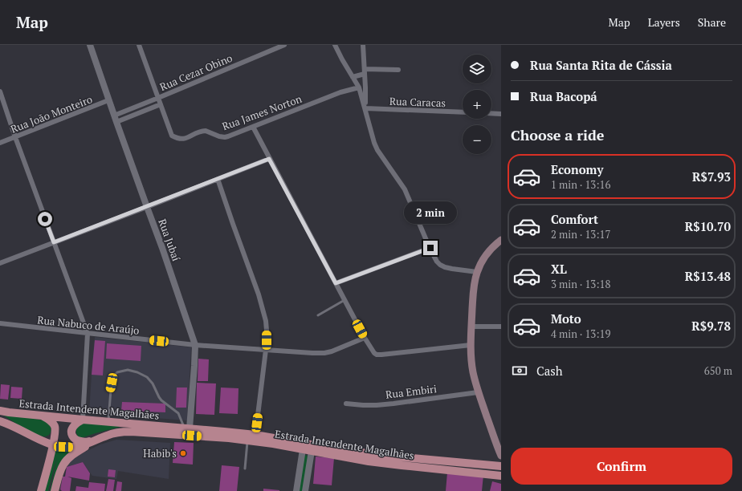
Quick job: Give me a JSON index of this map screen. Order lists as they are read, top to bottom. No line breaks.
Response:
{"streets":{"main road":["Estrada Intendente Magalhães"],"street":["Rua Cezar Obino","Rua Caracas","Rua James Norton","Rua João Monteiro","Rua Jubaí","Rua Nabuco de Araújo","Rua Embiri"]},"crossings":[["Rua Cezar Obino","Rua James Norton"],["Rua Cezar Obino","Rua Jubaí"],["Rua João Monteiro","Rua Jubaí"],["Rua Jubaí","Rua Nabuco de Araújo"],["Rua Jubaí","Estrada Intendente Magalhães"]],"places":["Habib's"],"page":{"header":"Map","nav":["Map","Layers","Share"],"banner":["Rua Santa Rita de Cássia","Rua Bacopá"],"map_buttons":["+","−"],"heading":"Choose a ride","list":[{"name":"Economy","note":"1 min · 13:16","value":"R$7.93"},{"name":"Comfort","note":"2 min · 13:17","value":"R$10.70"},{"name":"XL","note":"3 min · 13:18","value":"R$13.48"},{"name":"Moto","note":"4 min · 13:19","value":"R$9.78"}],"bubble":"2 min","pay":["Cash","650 m"],"buttons":"Confirm"}}
